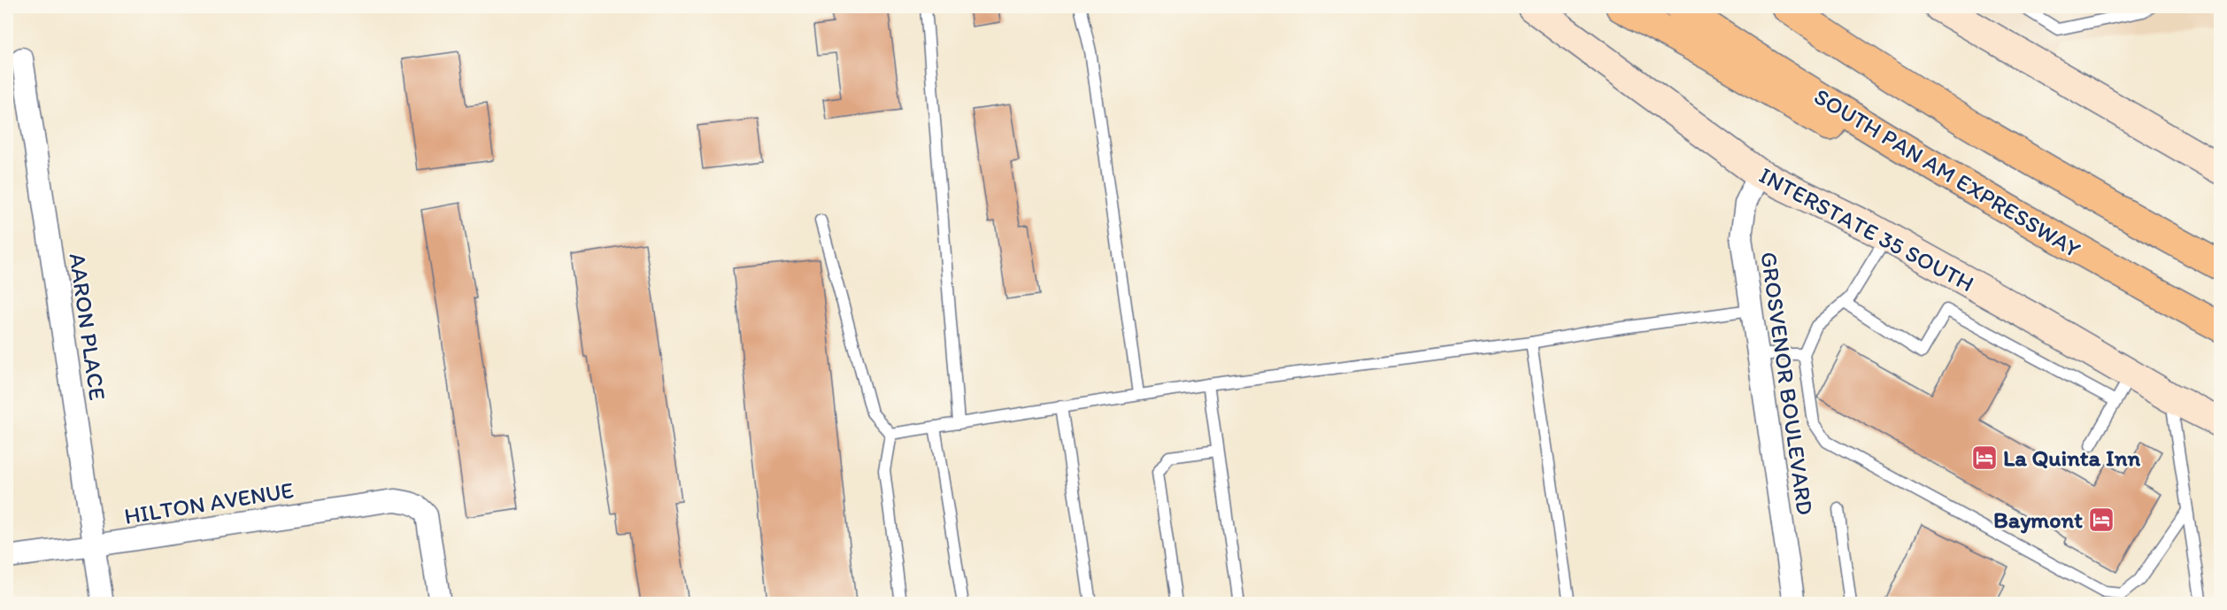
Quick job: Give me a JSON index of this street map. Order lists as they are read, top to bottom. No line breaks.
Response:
{"streets":{"highway":["SOUTH PAN AM EXPRESSWAY"],"main road":["INTERSTATE 35 SOUTH"],"street":["AARON PLACE","GROSVENOR BOULEVARD","HILTON AVENUE"]},"crossings":[["INTERSTATE 35 SOUTH","GROSVENOR BOULEVARD"],["AARON PLACE","HILTON AVENUE"]],"places":{"hotel":["La Quinta Inn","Baymont"]}}
